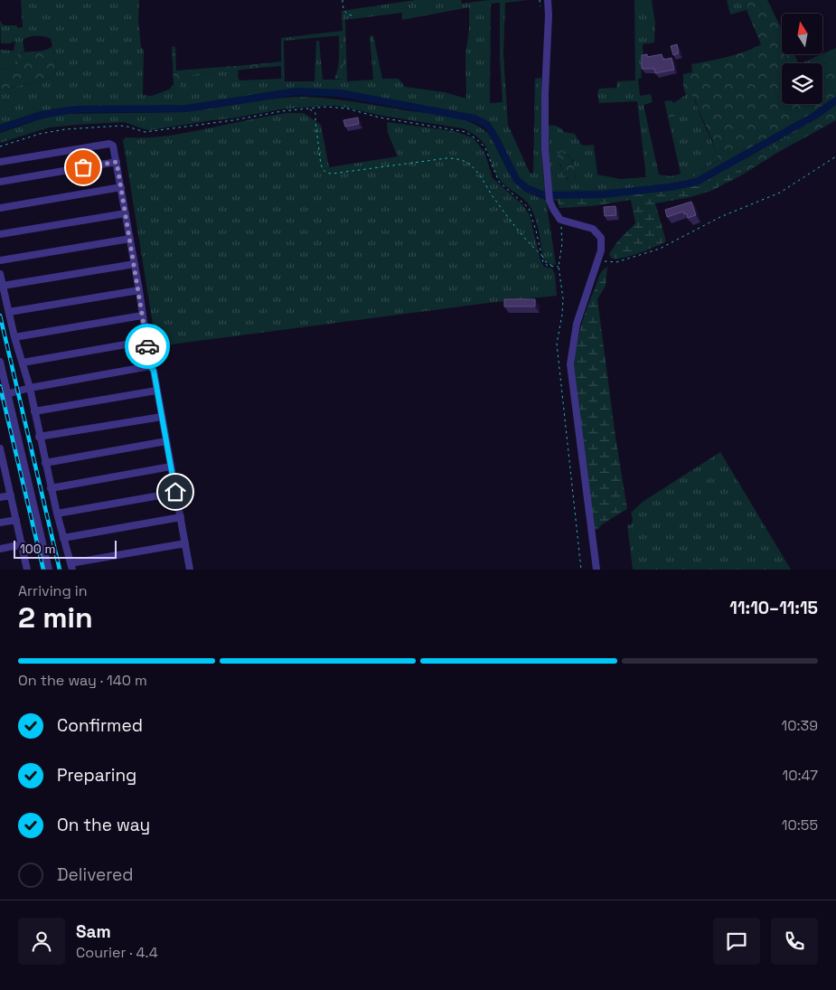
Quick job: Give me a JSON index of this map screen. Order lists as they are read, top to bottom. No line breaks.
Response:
{"scale_bar":"100 m","north":"top","page":{"scale":"100 m","heading":["2 min","Arriving in","11:10–11:15"],"panel":["Sam","Courier · 4.4"],"bar":"On the way · 140 m","list":[["Confirmed","10:39"],["Preparing","10:47"],["On the way","10:55"],"Delivered"]}}
